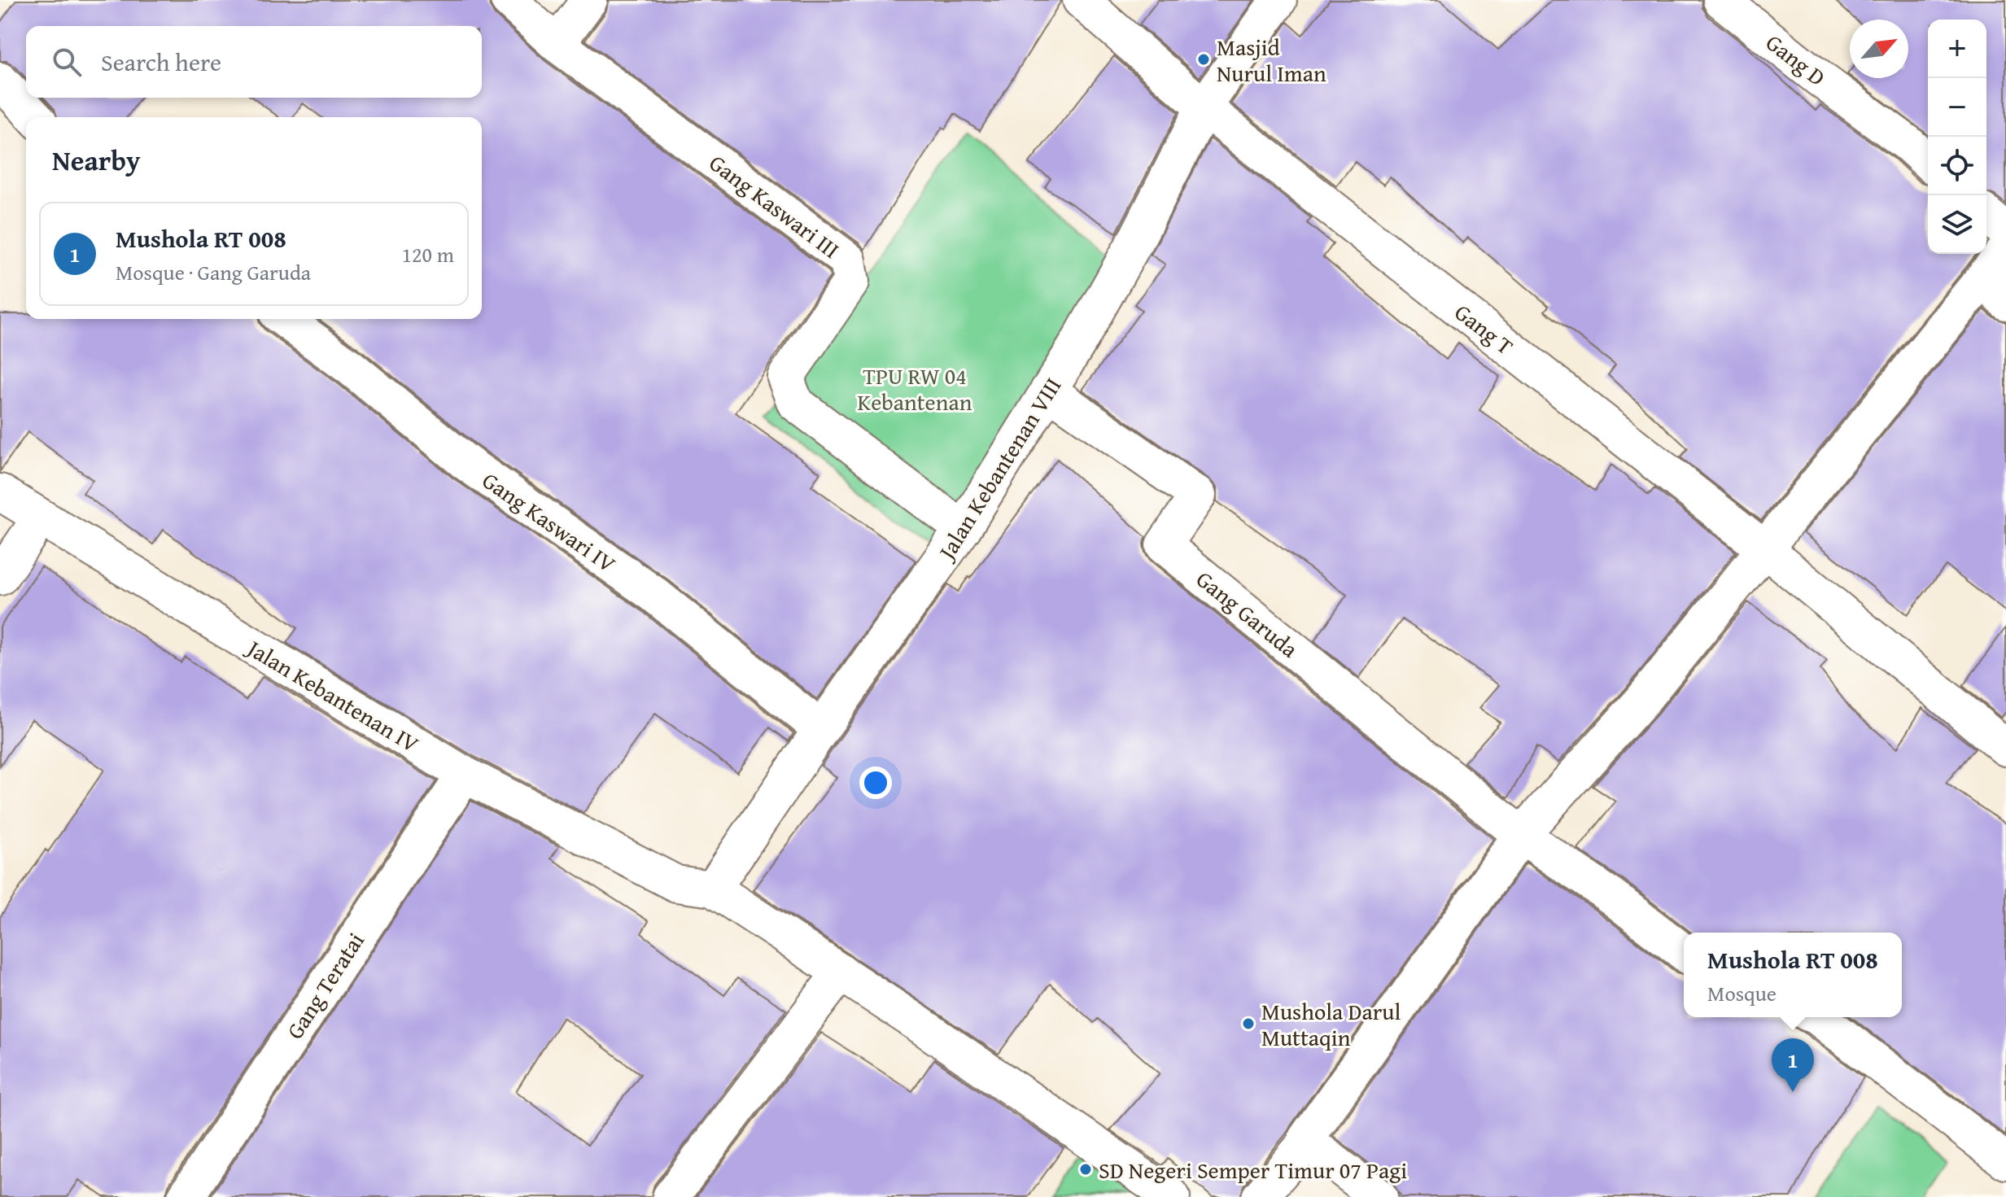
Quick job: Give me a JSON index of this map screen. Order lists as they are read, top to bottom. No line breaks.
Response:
{"streets":{"street":["Gang D","Gang Kaswari III","Gang T","Jalan Kebantenan VIII","Gang Kaswari IV","Gang Garuda","Jalan Kebantenan IV","Gang Teratai"]},"crossings":[["Gang Kaswari III","Jalan Kebantenan VIII"],["Gang T","Jalan Kebantenan VIII"],["Jalan Kebantenan VIII","Gang Kaswari IV"],["Jalan Kebantenan VIII","Gang Garuda"],["Jalan Kebantenan VIII","Jalan Kebantenan IV"],["Jalan Kebantenan IV","Gang Teratai"]],"parks":["TPU RW 04 Kebantenan"],"places":["Masjid Nurul Iman","Mushola Darul Muttaqin","SD Negeri Semper Timur 07 Pagi"],"north":"top right","page":{"map_buttons":["+","−"],"search":"Search here","heading":"Nearby","list":[{"mark":"1","name":"Mushola RT 008","note":"Mosque · Gang Garuda","value":"120 m"}],"popup":["Mushola RT 008","Mosque"],"pins":"1"}}
